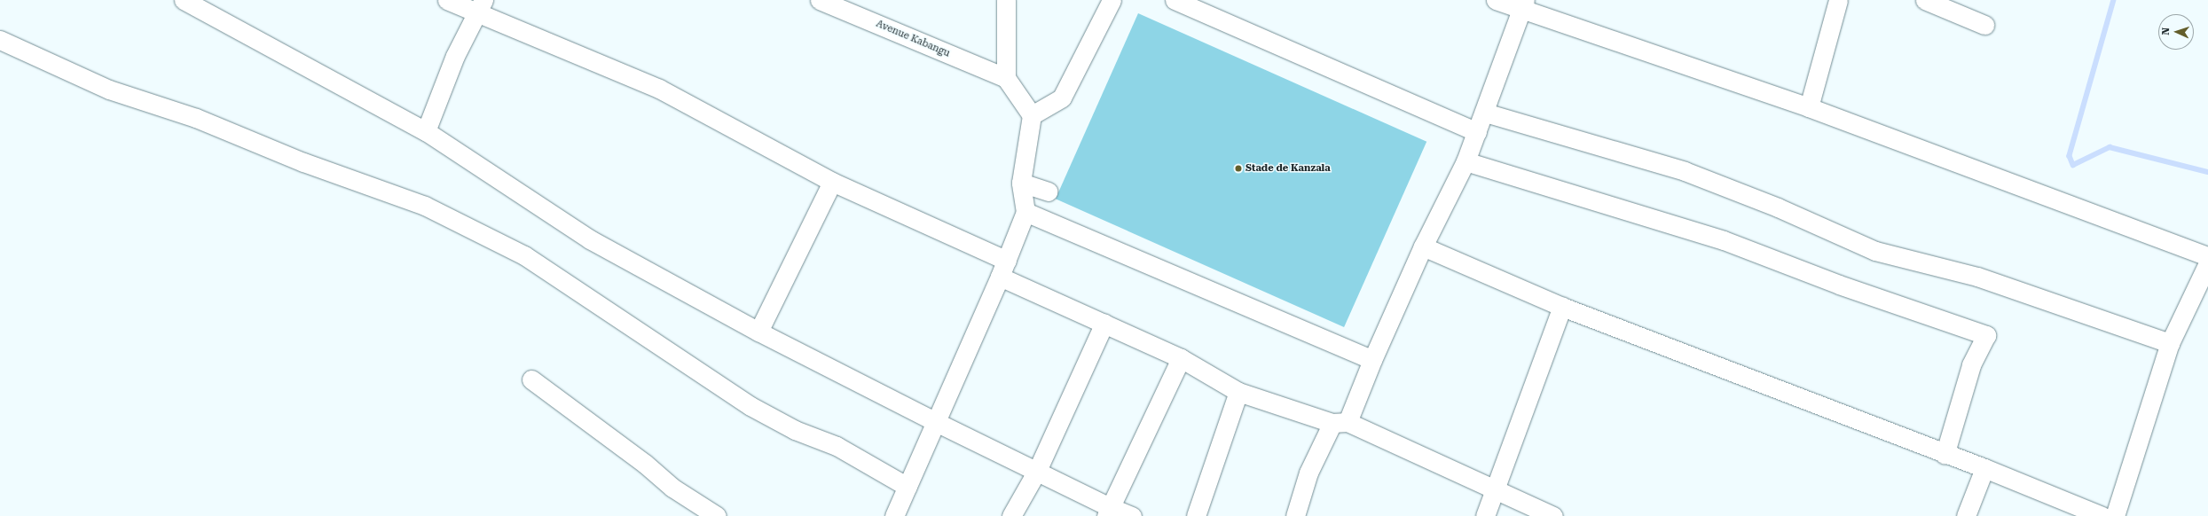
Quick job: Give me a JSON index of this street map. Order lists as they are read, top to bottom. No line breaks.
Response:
{"streets":{"street":["Avenue Kabangu"]},"places":["Stade de Kanzala"],"north":"left"}
